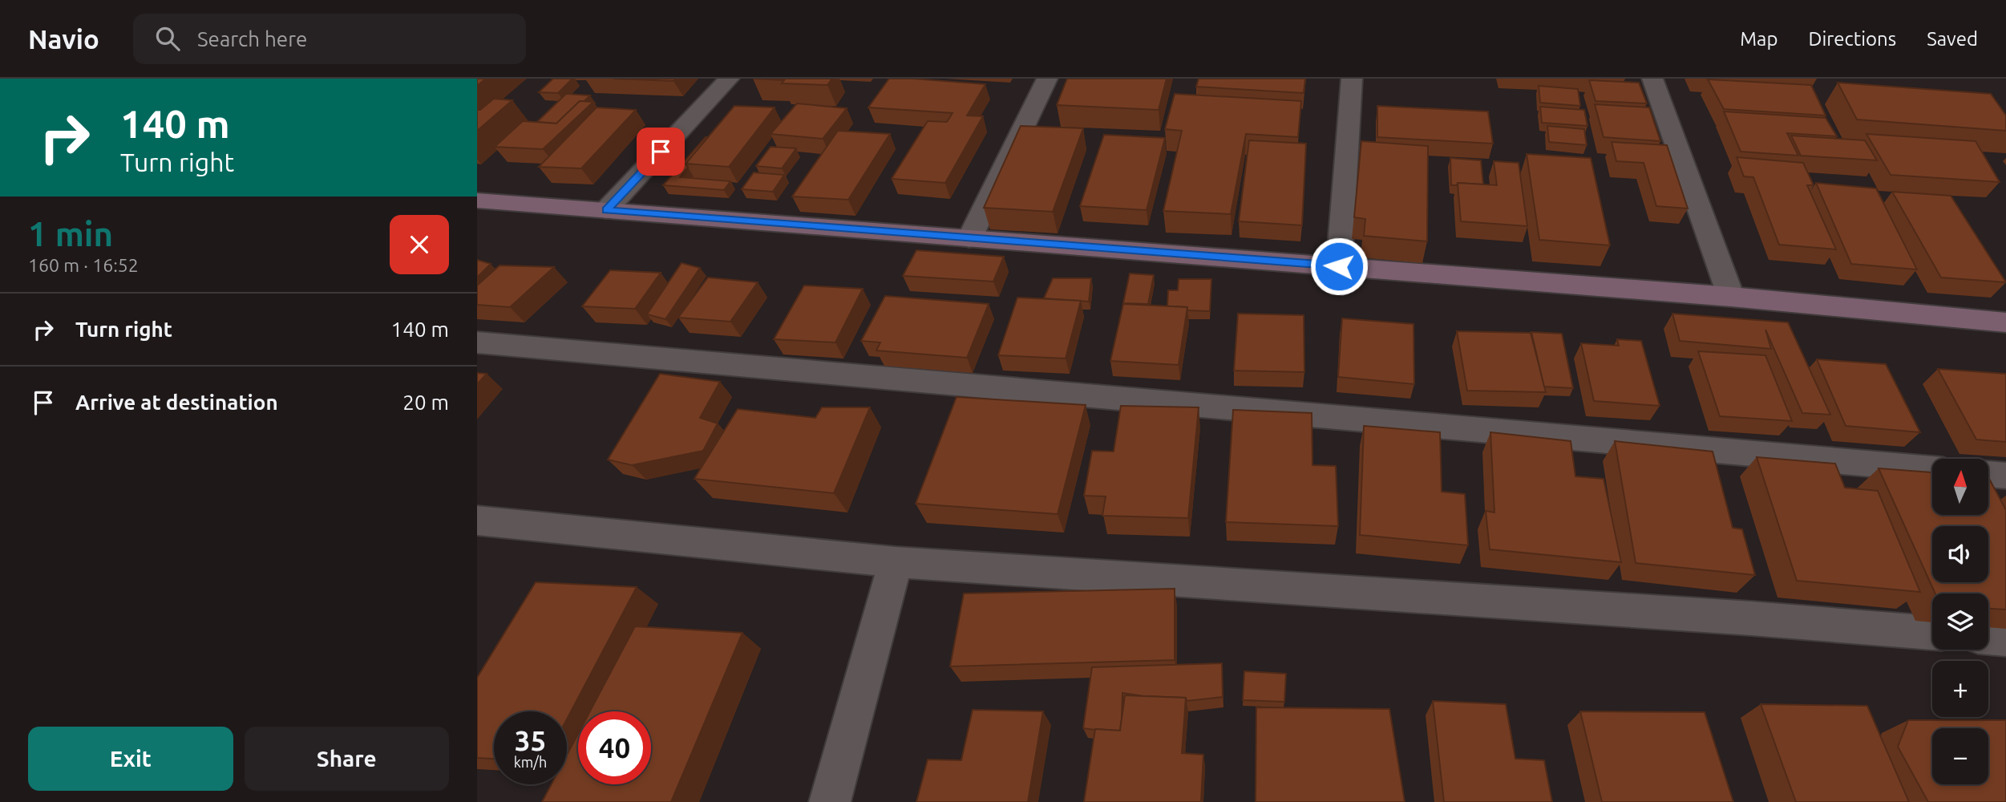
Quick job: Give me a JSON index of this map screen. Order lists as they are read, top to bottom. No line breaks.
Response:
{"north":"top","page":{"header":"Navio","search":"Search here","nav":["Map","Directions","Saved"],"turn":["140 m","Turn right"],"heading":["1 min","160 m · 16:52"],"list":[{"name":"Turn right","value":"140 m"},{"name":"Arrive at destination","value":"20 m"}],"map_buttons":["+","−"],"speed":"35 km/h","limit":"40","buttons":["Exit","Share"]}}
